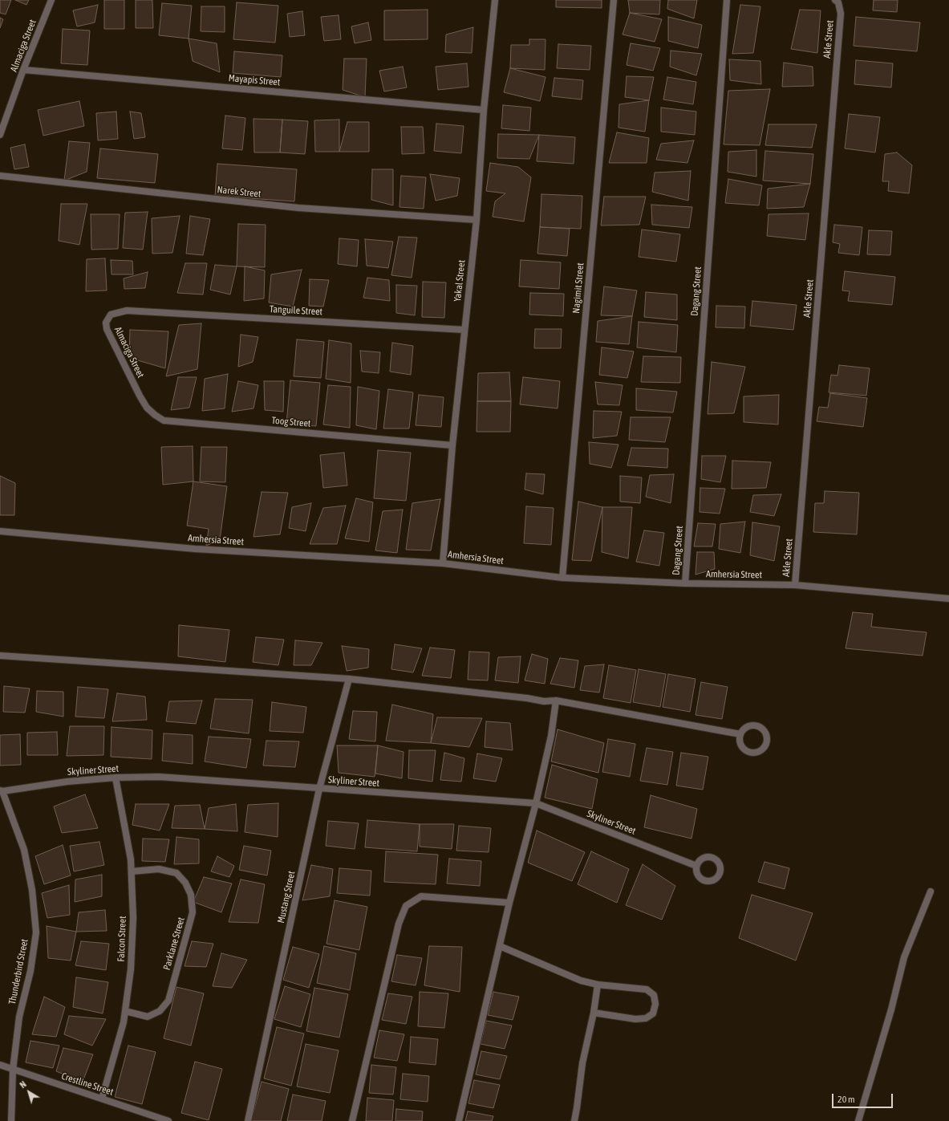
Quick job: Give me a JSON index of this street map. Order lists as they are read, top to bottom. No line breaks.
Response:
{"streets":{"street":["Akle Street","Almaciga Street","Mayapis Street","Narek Street","Yakal Street","Nagimit Street","Dagang Street","Tanguile Street","Toog Street","Amhersia Street","Skyliner Street","Mustang Street","Falcon Street","Parklane Street","Thunderbird Street","Crestline Street"]},"crossings":[["Akle Street","Amhersia Street"],["Almaciga Street","Mayapis Street"],["Almaciga Street","Tanguile Street"],["Almaciga Street","Toog Street"],["Mayapis Street","Yakal Street"],["Narek Street","Yakal Street"],["Yakal Street","Tanguile Street"],["Yakal Street","Toog Street"],["Yakal Street","Amhersia Street"],["Nagimit Street","Amhersia Street"],["Dagang Street","Amhersia Street"],["Skyliner Street","Mustang Street"],["Skyliner Street","Falcon Street"],["Skyliner Street","Thunderbird Street"],["Falcon Street","Parklane Street"],["Falcon Street","Crestline Street"],["Thunderbird Street","Crestline Street"]],"scale_bar":"20 m","north":"top left"}
